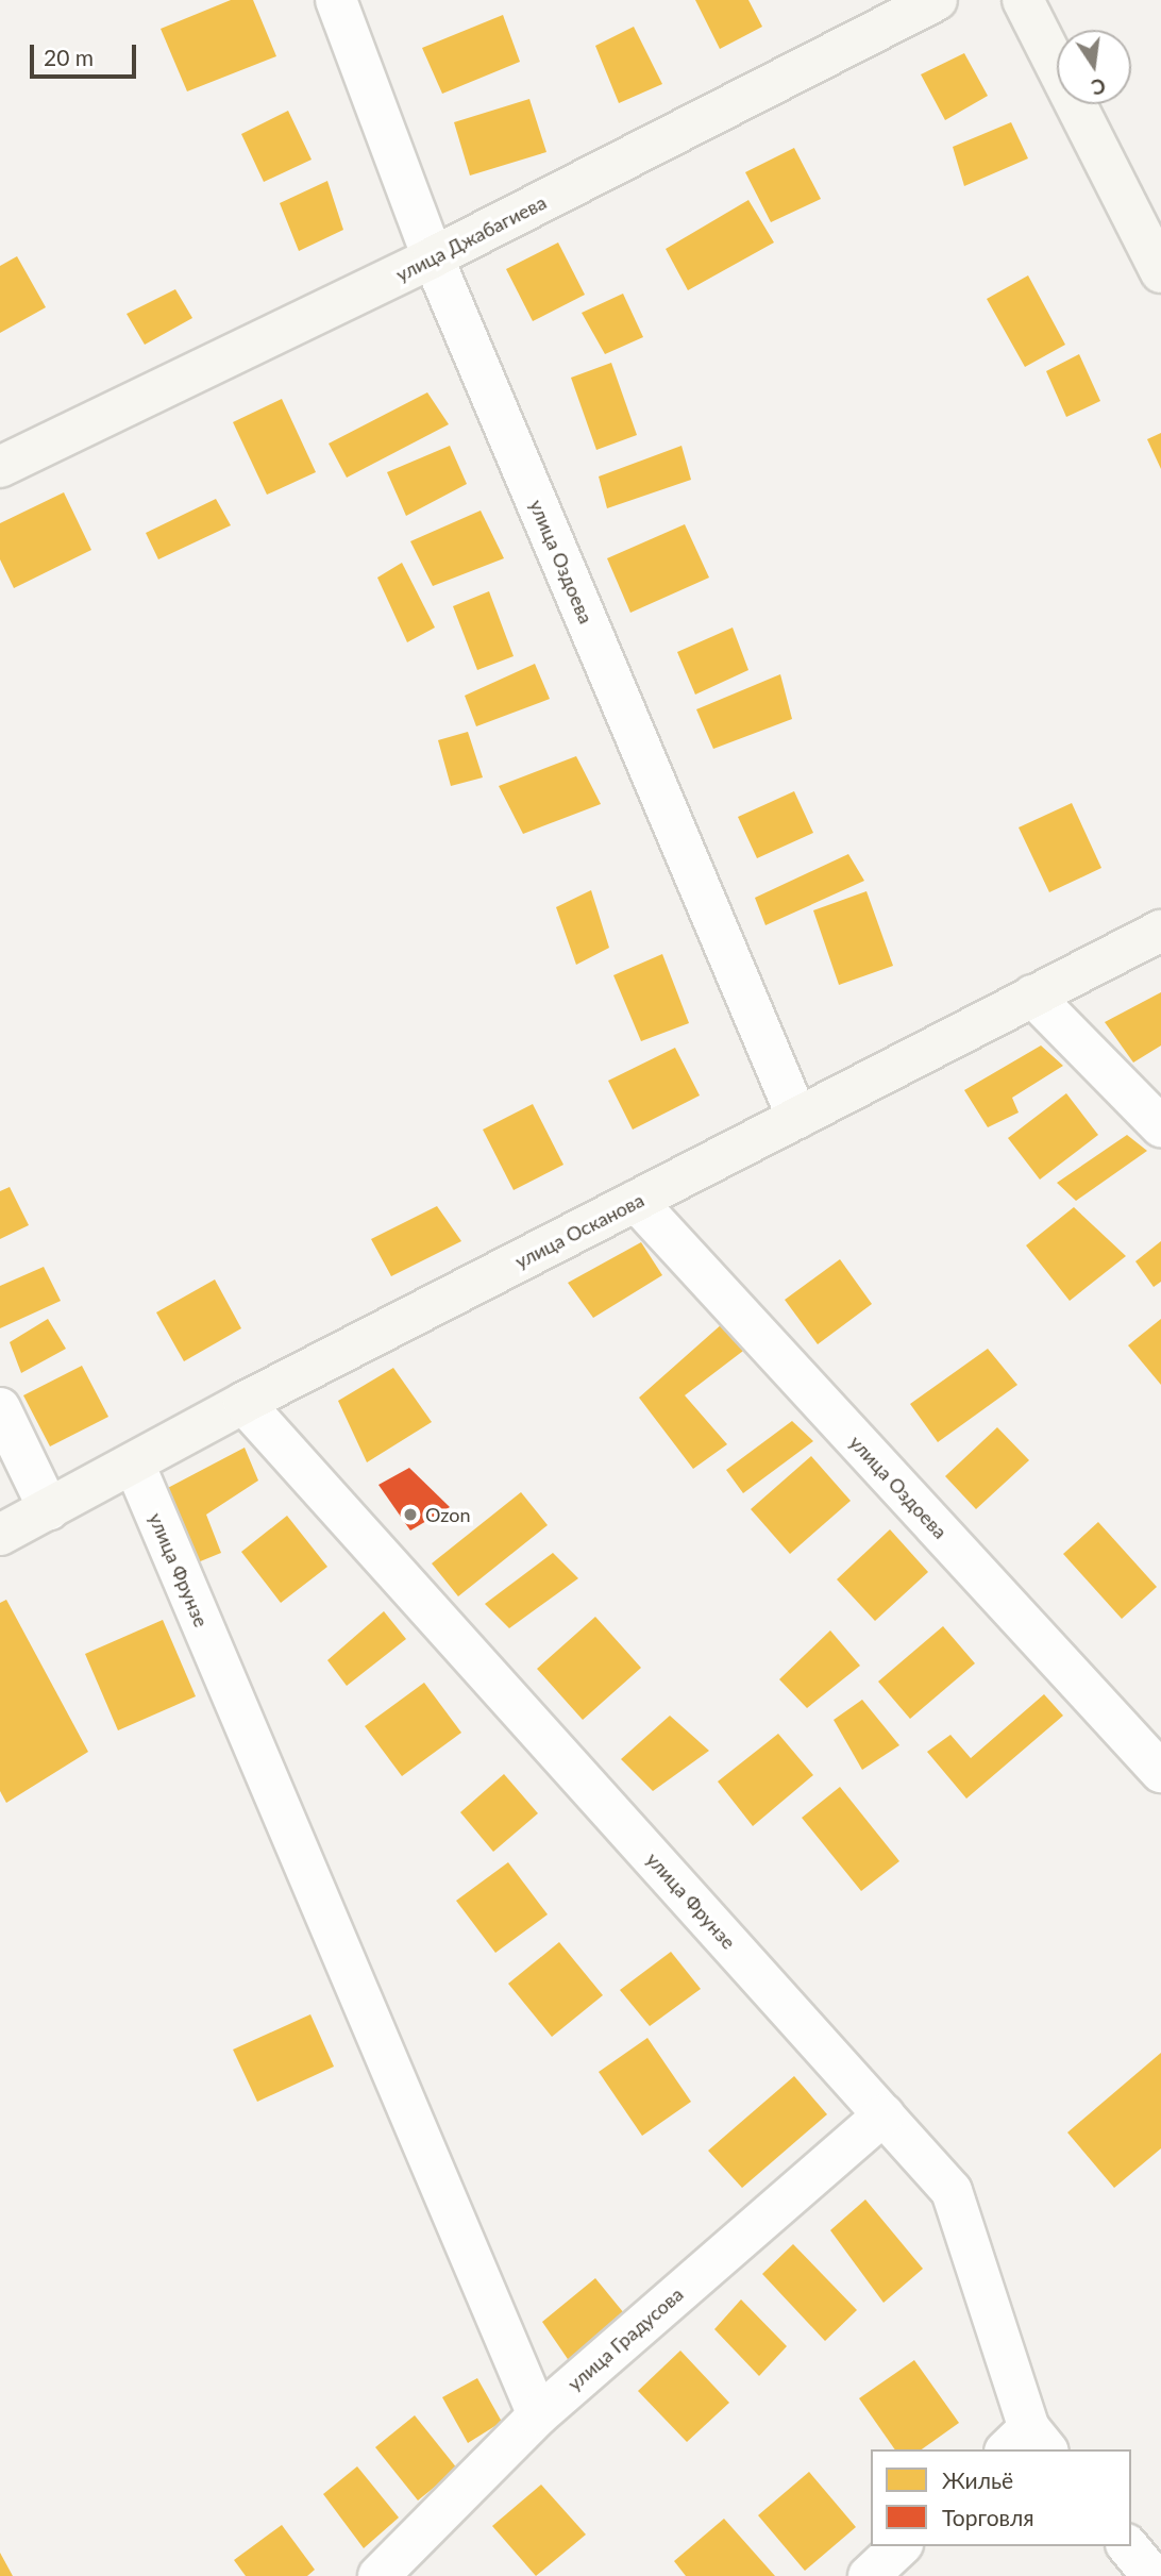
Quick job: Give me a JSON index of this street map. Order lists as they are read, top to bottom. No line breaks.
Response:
{"streets":{"main road":["улица Джабагиева","улица Осканова"],"street":["улица Оздоева","улица Фрунзе","улица Градусова"]},"crossings":[["улица Джабагиева","улица Оздоева"],["улица Оздоева","улица Осканова"],["улица Осканова","улица Фрунзе"],["улица Фрунзе","улица Градусова"]],"places":["Ozon"],"legend":["Жильё","Торговля"],"scale_bar":"20 m","north":"bottom"}
